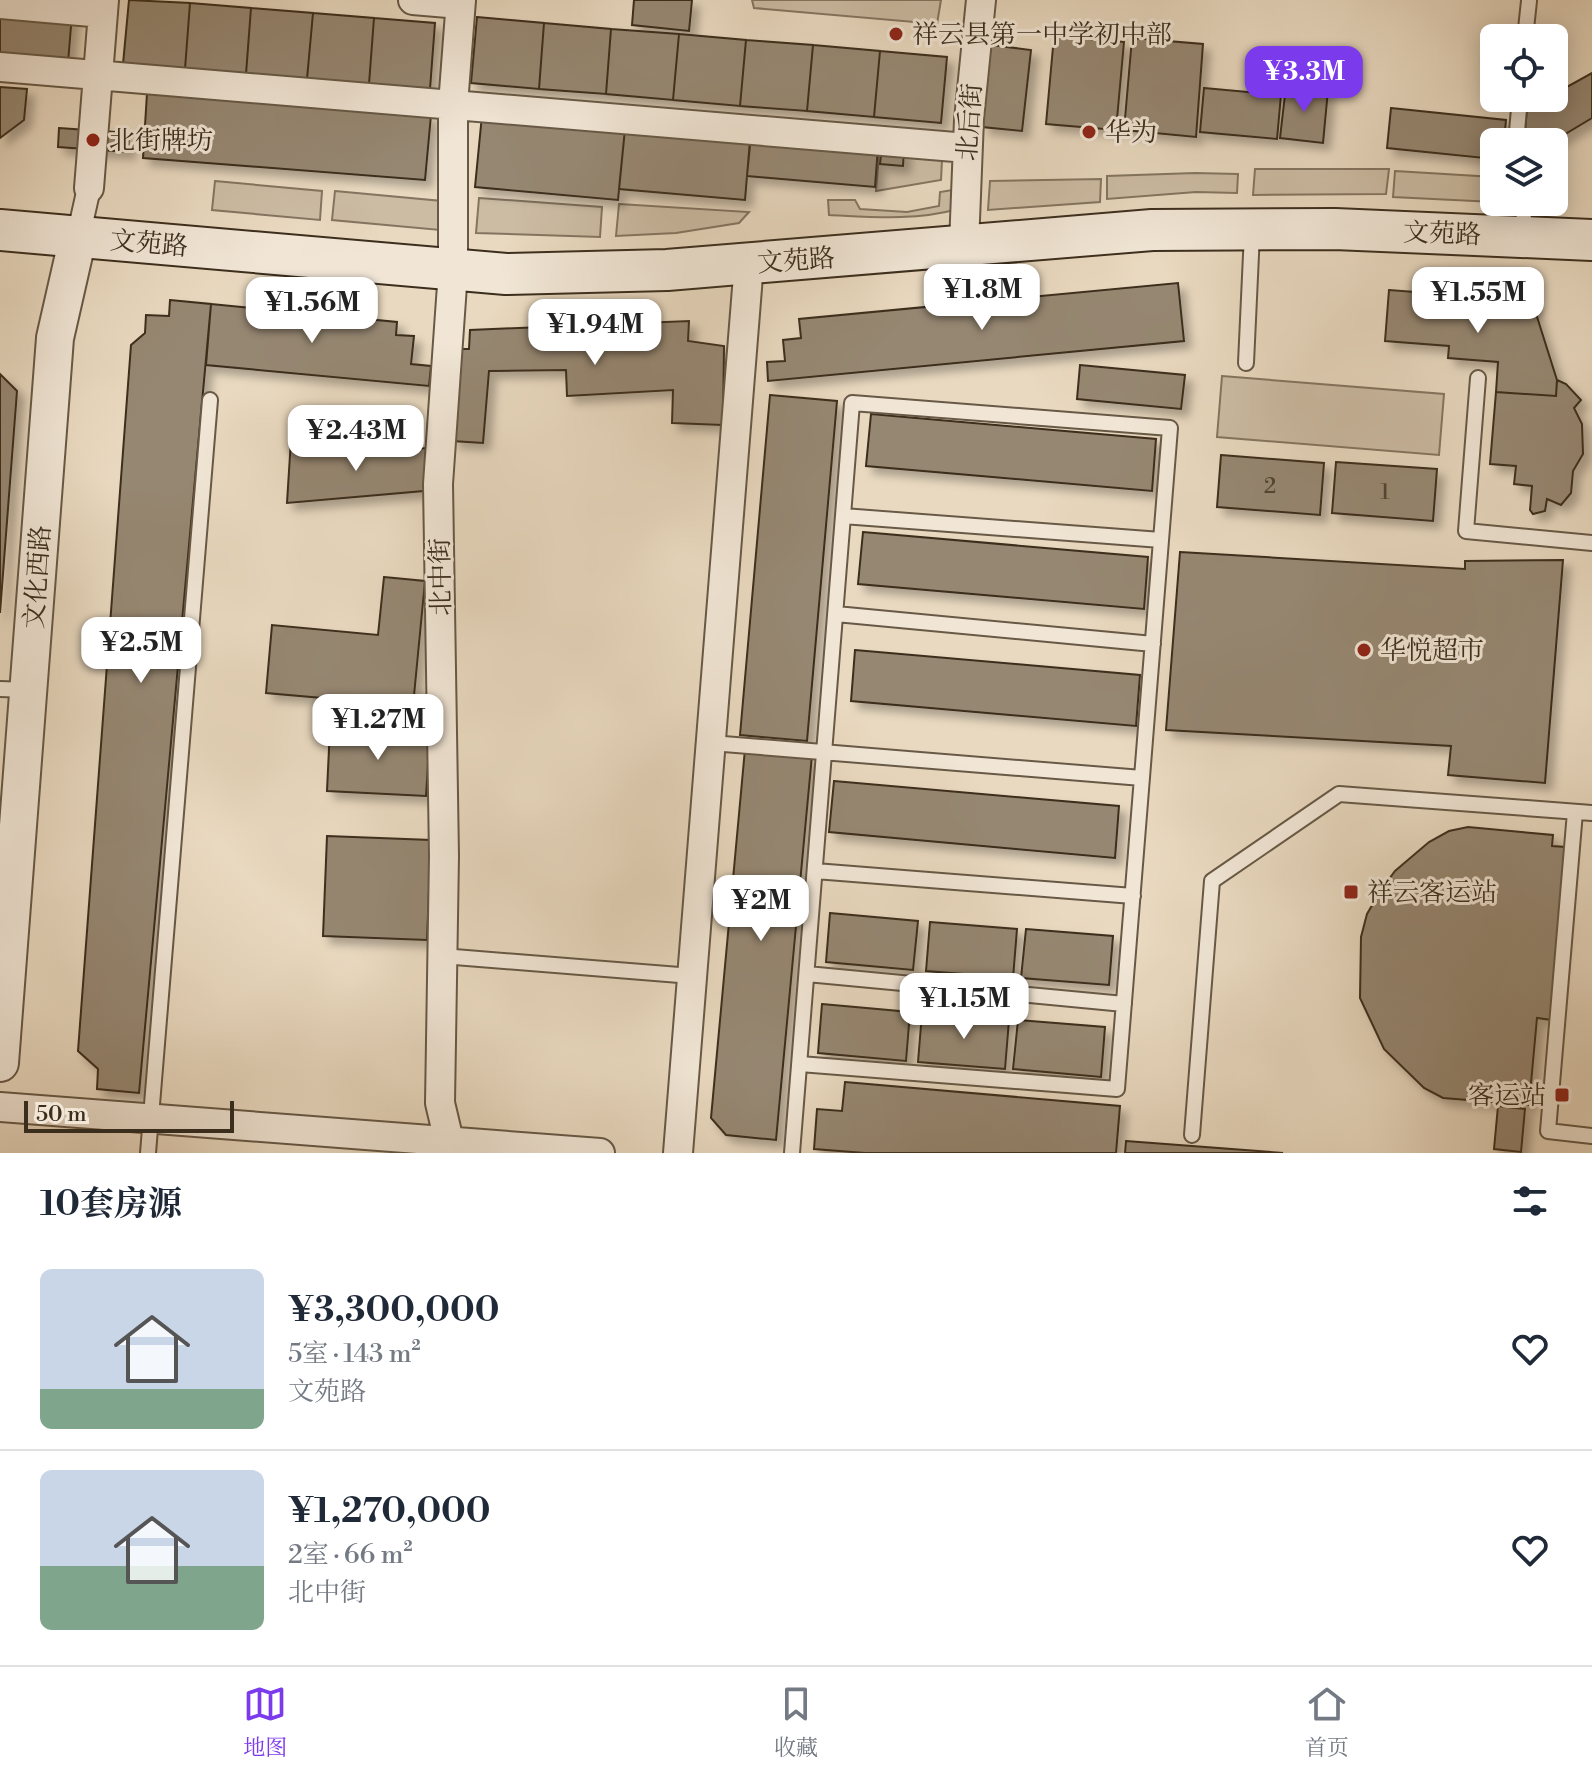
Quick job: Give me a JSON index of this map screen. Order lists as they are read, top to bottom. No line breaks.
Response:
{"streets":{"main road":["文苑路"],"street":["北后街","文化西路","北中街"]},"crossings":[["北后街","文苑路"],["文苑路","文化西路"],["文苑路","北中街"]],"places":{"other":["祥云县第一中学初中部","华为","北街牌坊","华悦超市"],"transit":["祥云客运站","客运站"]},"house_numbers":["2","1"],"scale_bar":"50 m","page":{"price":["¥3.3M","¥1.8M","¥1.55M","¥1.56M","¥1.94M","¥2.43M","¥2.5M","¥1.27M","¥2M","¥1.15M"],"scale":"50 m","heading":"10套房源","list":[{"name":"¥3,300,000","note":"5室 · 143 m² · 文苑路"},{"name":"¥1,270,000","note":"2室 · 66 m² · 北中街"}],"tabs":["地图","收藏","首页"]}}
